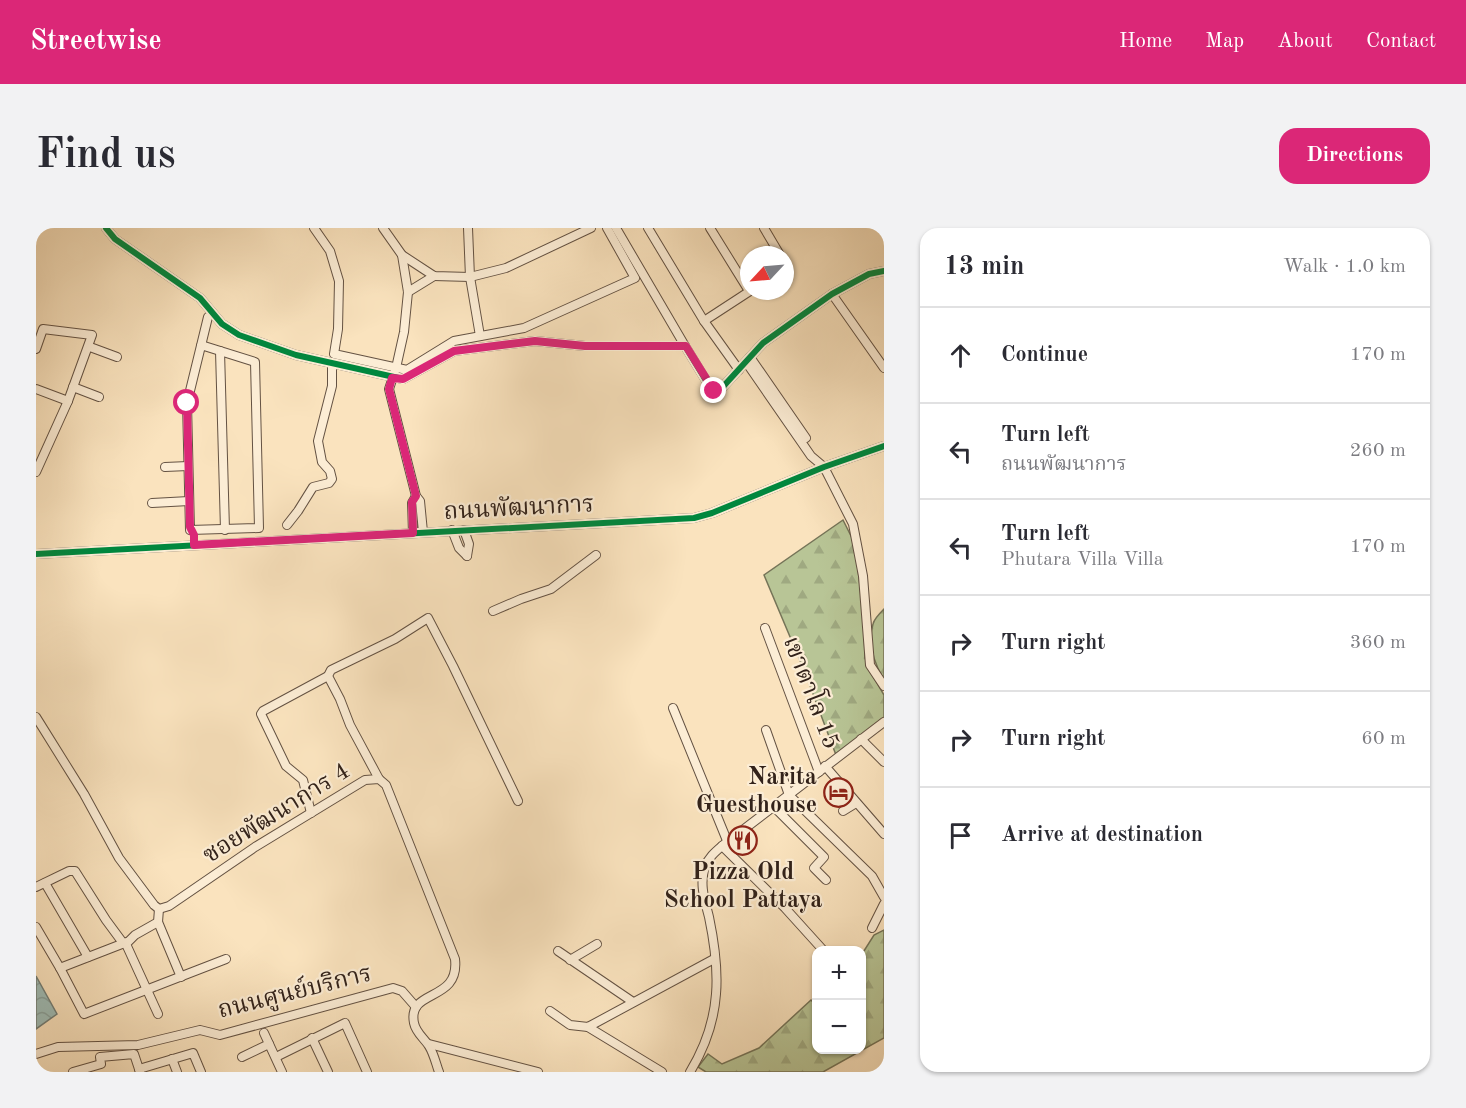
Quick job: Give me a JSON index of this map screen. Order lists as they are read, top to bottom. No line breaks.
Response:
{"streets":{"street":["ถนนพัฒนาการ","เขาตาโล 15","ซอยพัฒนาการ 4","ถนนศูนย์บริการ"]},"crossings":[["ซอยพัฒนาการ 4","ถนนศูนย์บริการ"]],"places":{"hotel":["Narita Guesthouse"],"restaurant":["Pizza Old School Pattaya"]},"north":"bottom left","page":{"header":"Streetwise","nav":["Home","Map","About","Contact"],"buttons":"Directions","title":"Find us","heading":["13 min","Walk · 1.0 km"],"list":[["Continue","170 m"],["Turn left","ถนนพัฒนาการ","260 m"],["Turn left","Phutara Villa Villa","170 m"],["Turn right","360 m"],["Turn right","60 m"],"Arrive at destination"],"map_buttons":["+","−"]}}
